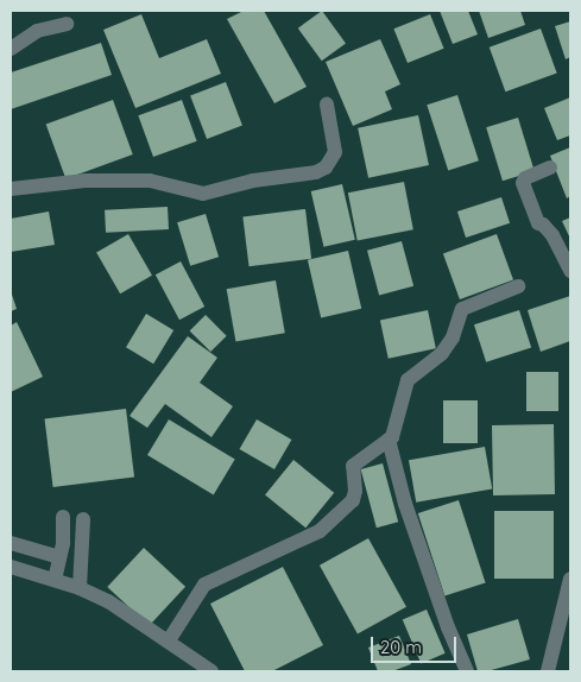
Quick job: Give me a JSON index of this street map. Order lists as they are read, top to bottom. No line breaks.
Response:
{"scale_bar":"20 m"}
